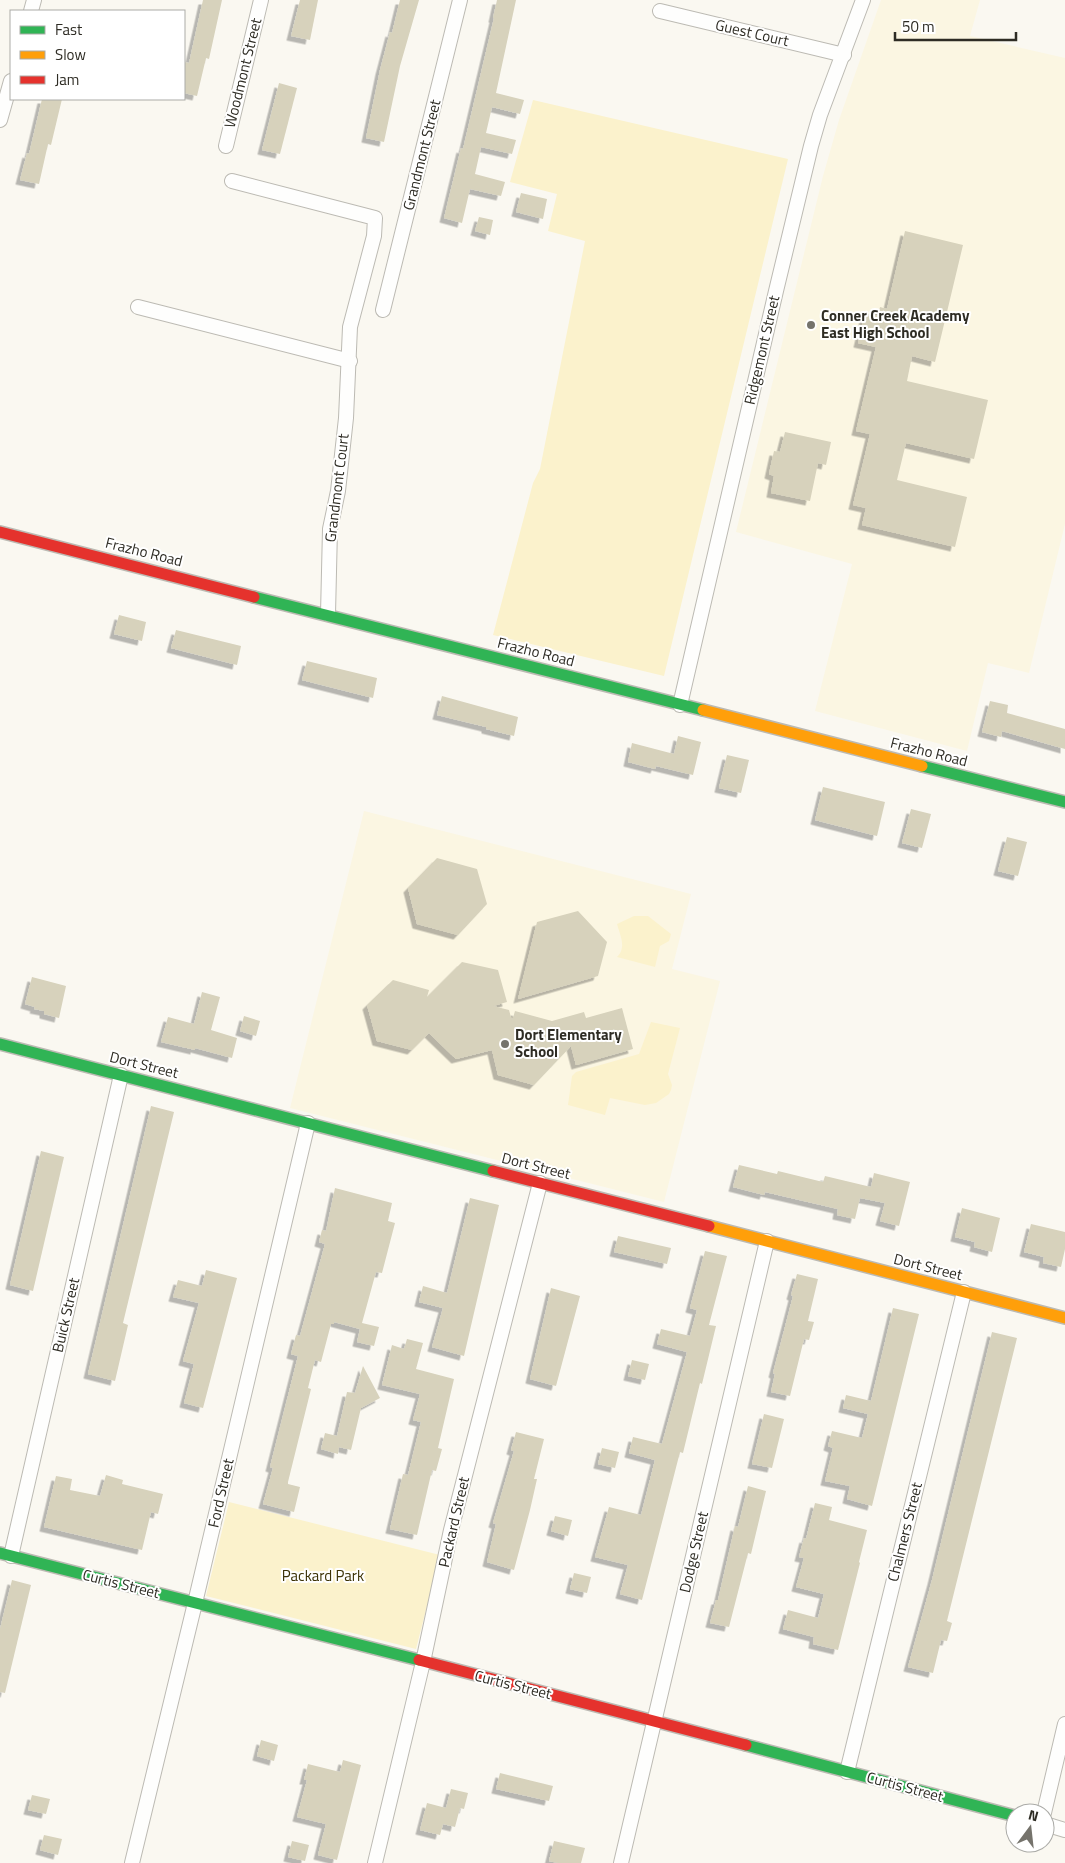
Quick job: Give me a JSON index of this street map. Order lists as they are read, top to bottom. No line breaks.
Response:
{"streets":{"street":["Guest Court","Woodmont Street","Grandmont Street","Ridgemont Street","Grandmont Court","Frazho Road","Dort Street","Buick Street","Ford Street","Packard Street","Chalmers Street","Dodge Street","Curtis Street"]},"crossings":[["Guest Court","Ridgemont Street"],["Ridgemont Street","Frazho Road"],["Grandmont Court","Frazho Road"],["Dort Street","Buick Street"],["Dort Street","Ford Street"],["Dort Street","Packard Street"],["Dort Street","Chalmers Street"],["Dort Street","Dodge Street"],["Buick Street","Curtis Street"],["Ford Street","Curtis Street"],["Packard Street","Curtis Street"],["Chalmers Street","Curtis Street"],["Dodge Street","Curtis Street"]],"parks":["Packard Park"],"places":["Conner Creek Academy East High School","Dort Elementary School"],"legend":["Fast","Slow","Jam"],"scale_bar":"50 m","north":"top"}
